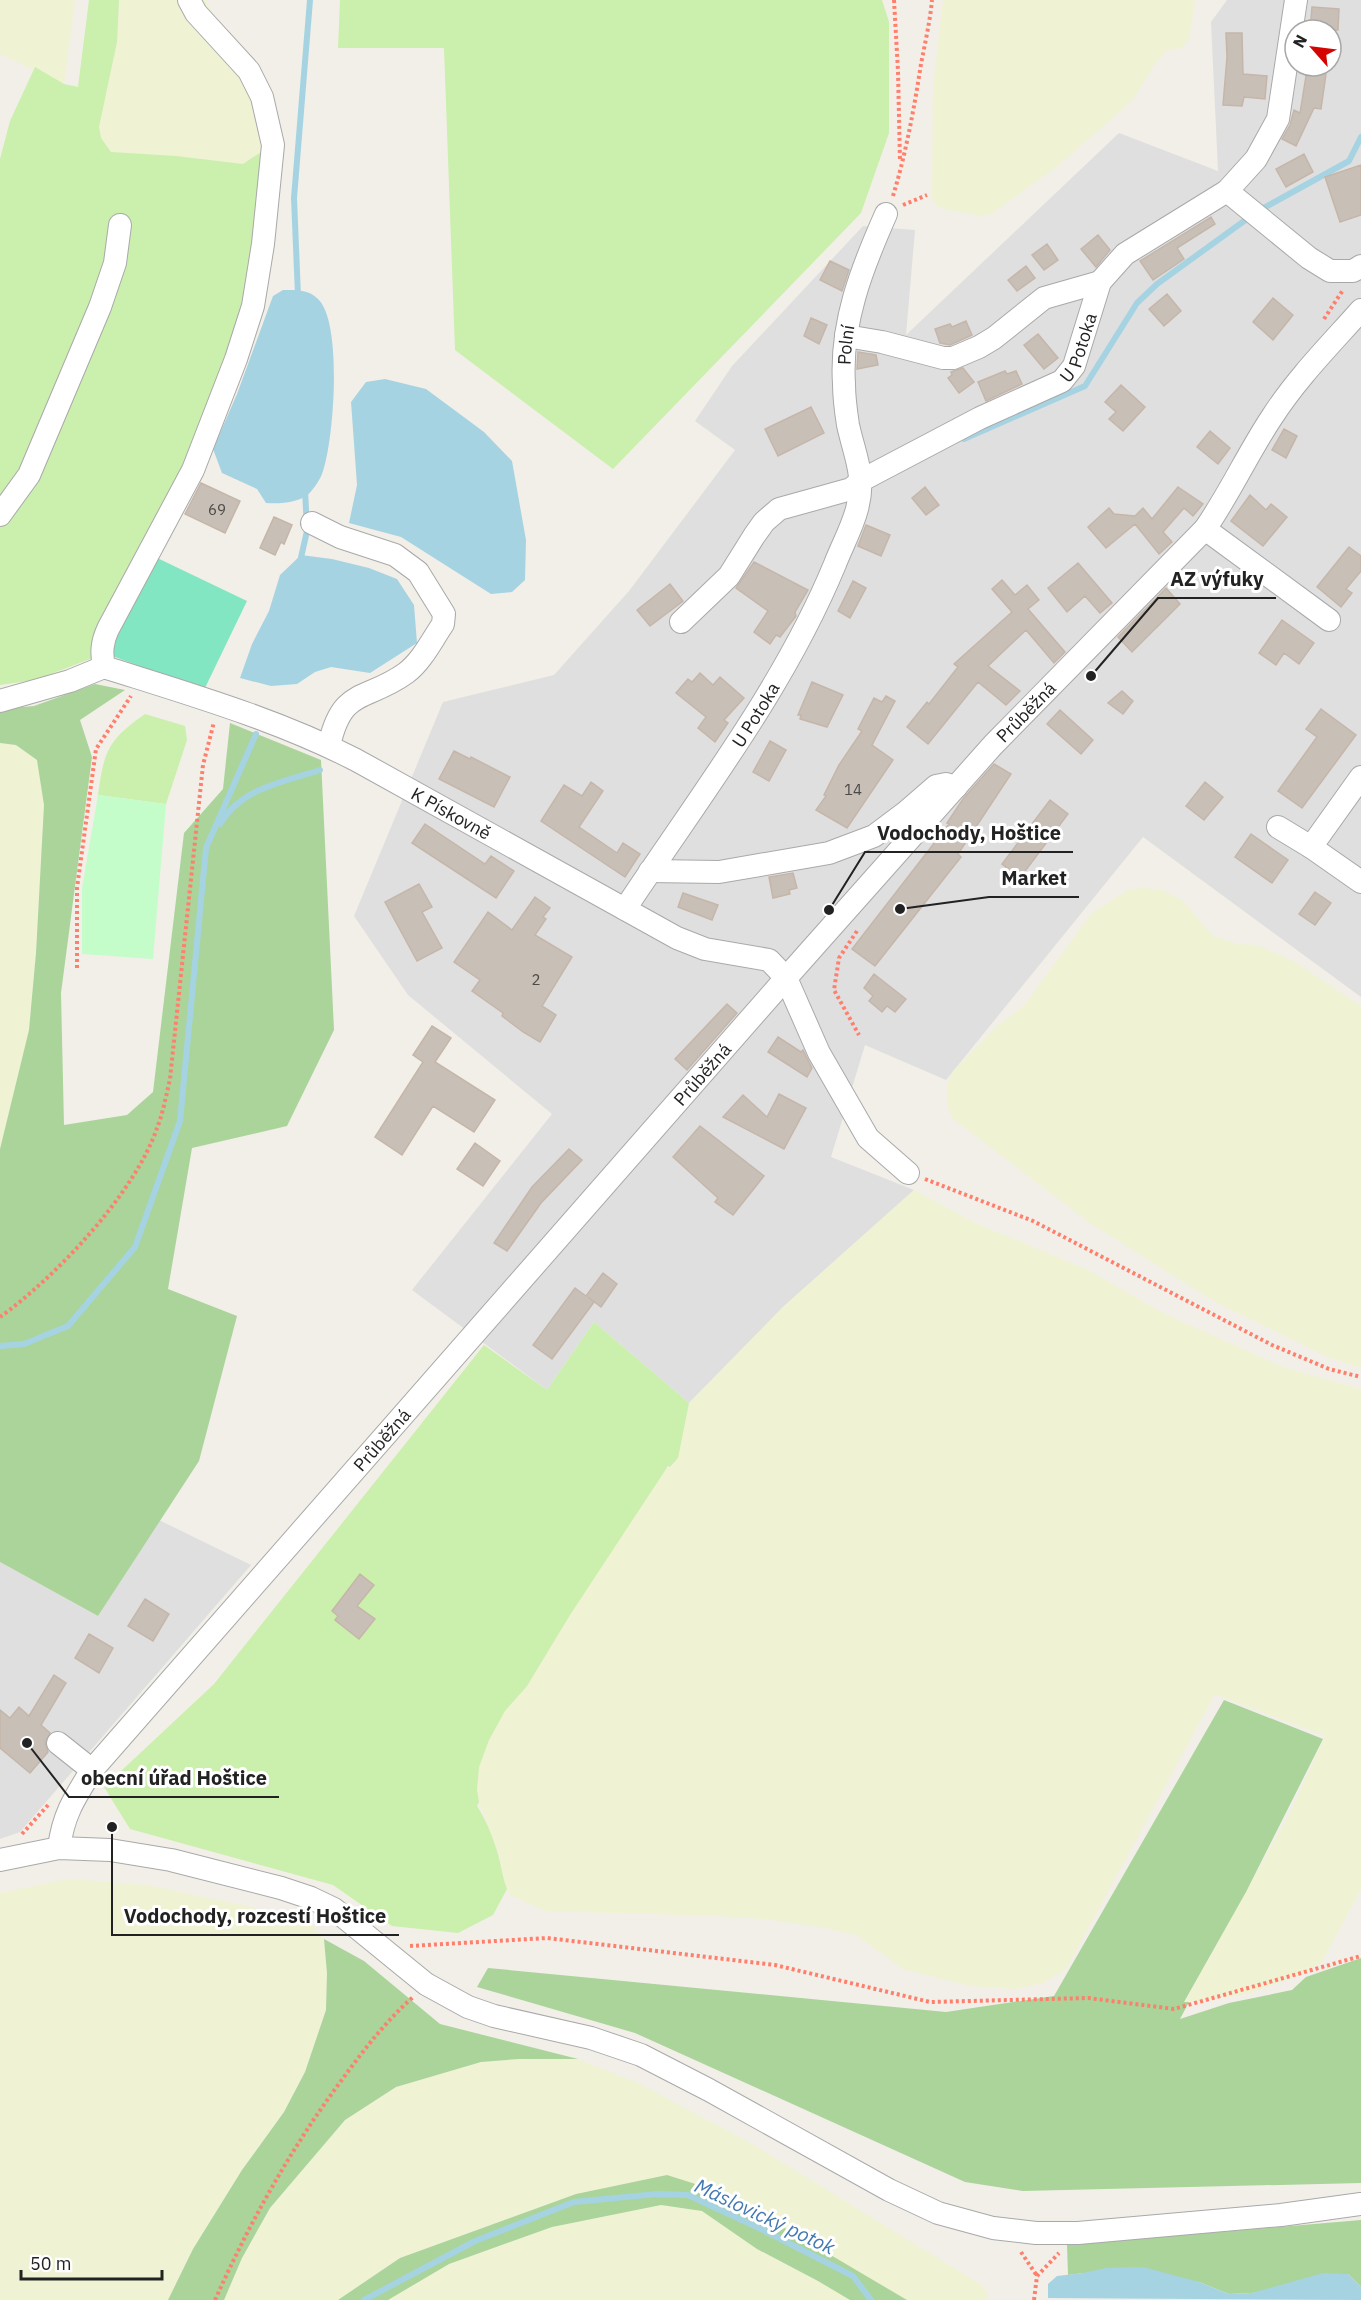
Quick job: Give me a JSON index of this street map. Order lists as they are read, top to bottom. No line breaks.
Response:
{"streets":{"street":["Polní","U Potoka","Průběžná","K Pískovně"]},"crossings":[["Polní","U Potoka"],["U Potoka","K Pískovně"],["Průběžná","K Pískovně"]],"water":["Máslovický potok"],"places":["AZ výfuky","Market","Vodochody, Hoštice","obecní úřad Hoštice","Vodochody, rozcestí Hoštice"],"house_numbers":["69","14","2"],"scale_bar":"50 m","north":"top left"}
